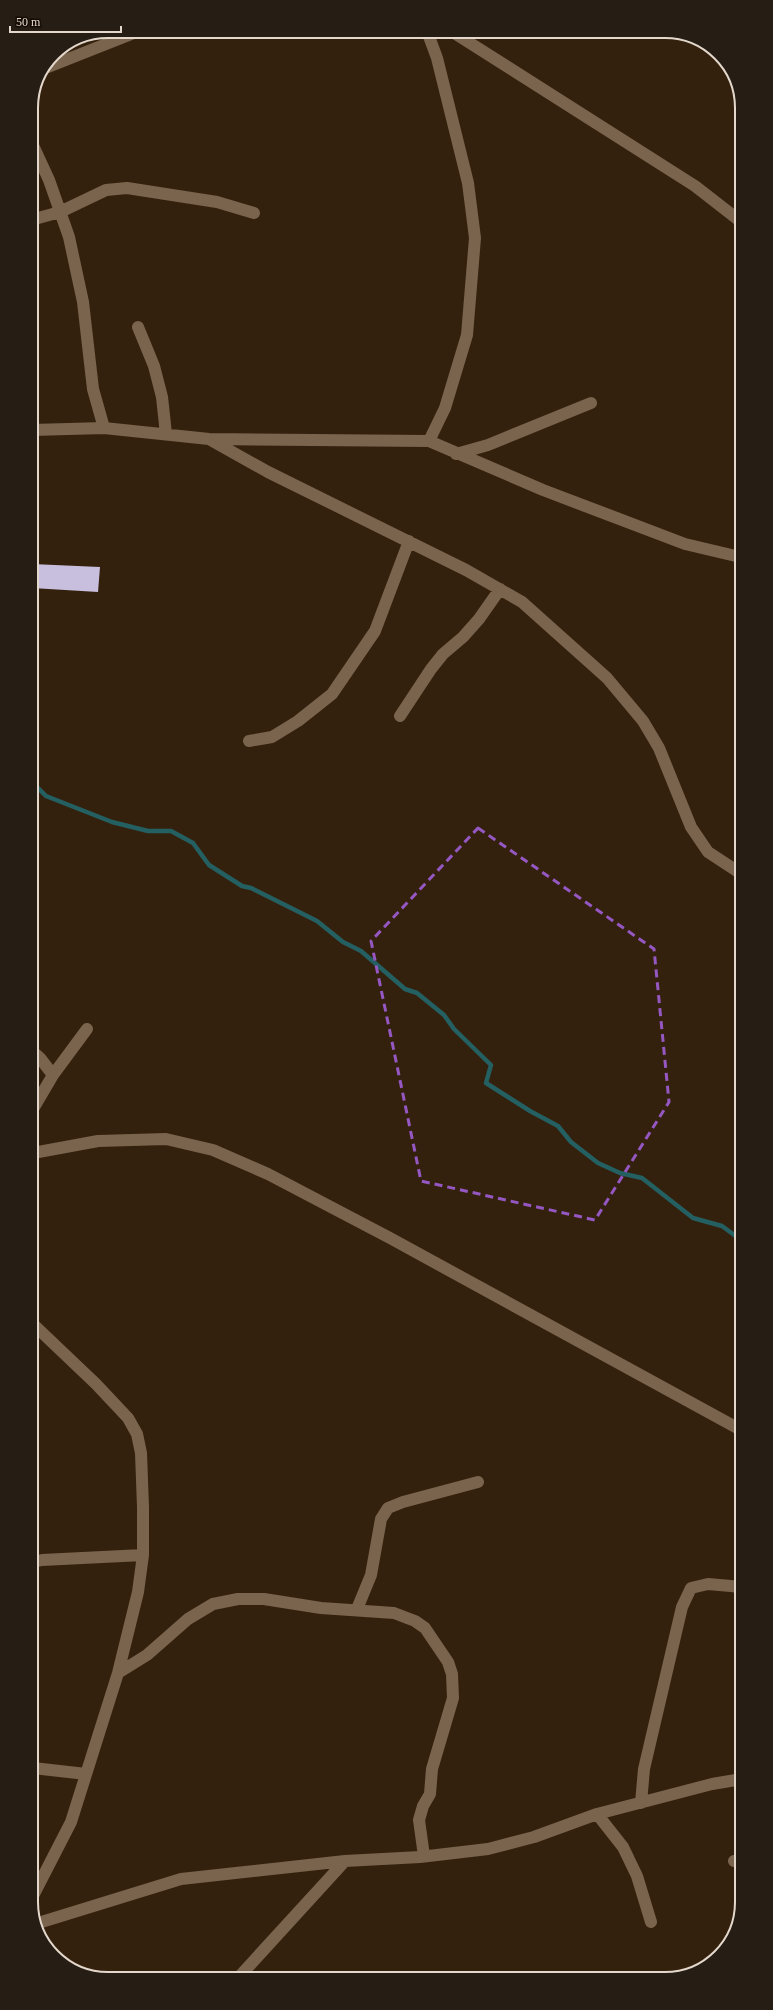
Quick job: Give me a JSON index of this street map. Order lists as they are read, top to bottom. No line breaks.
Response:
{"scale_bar":"50 m"}
